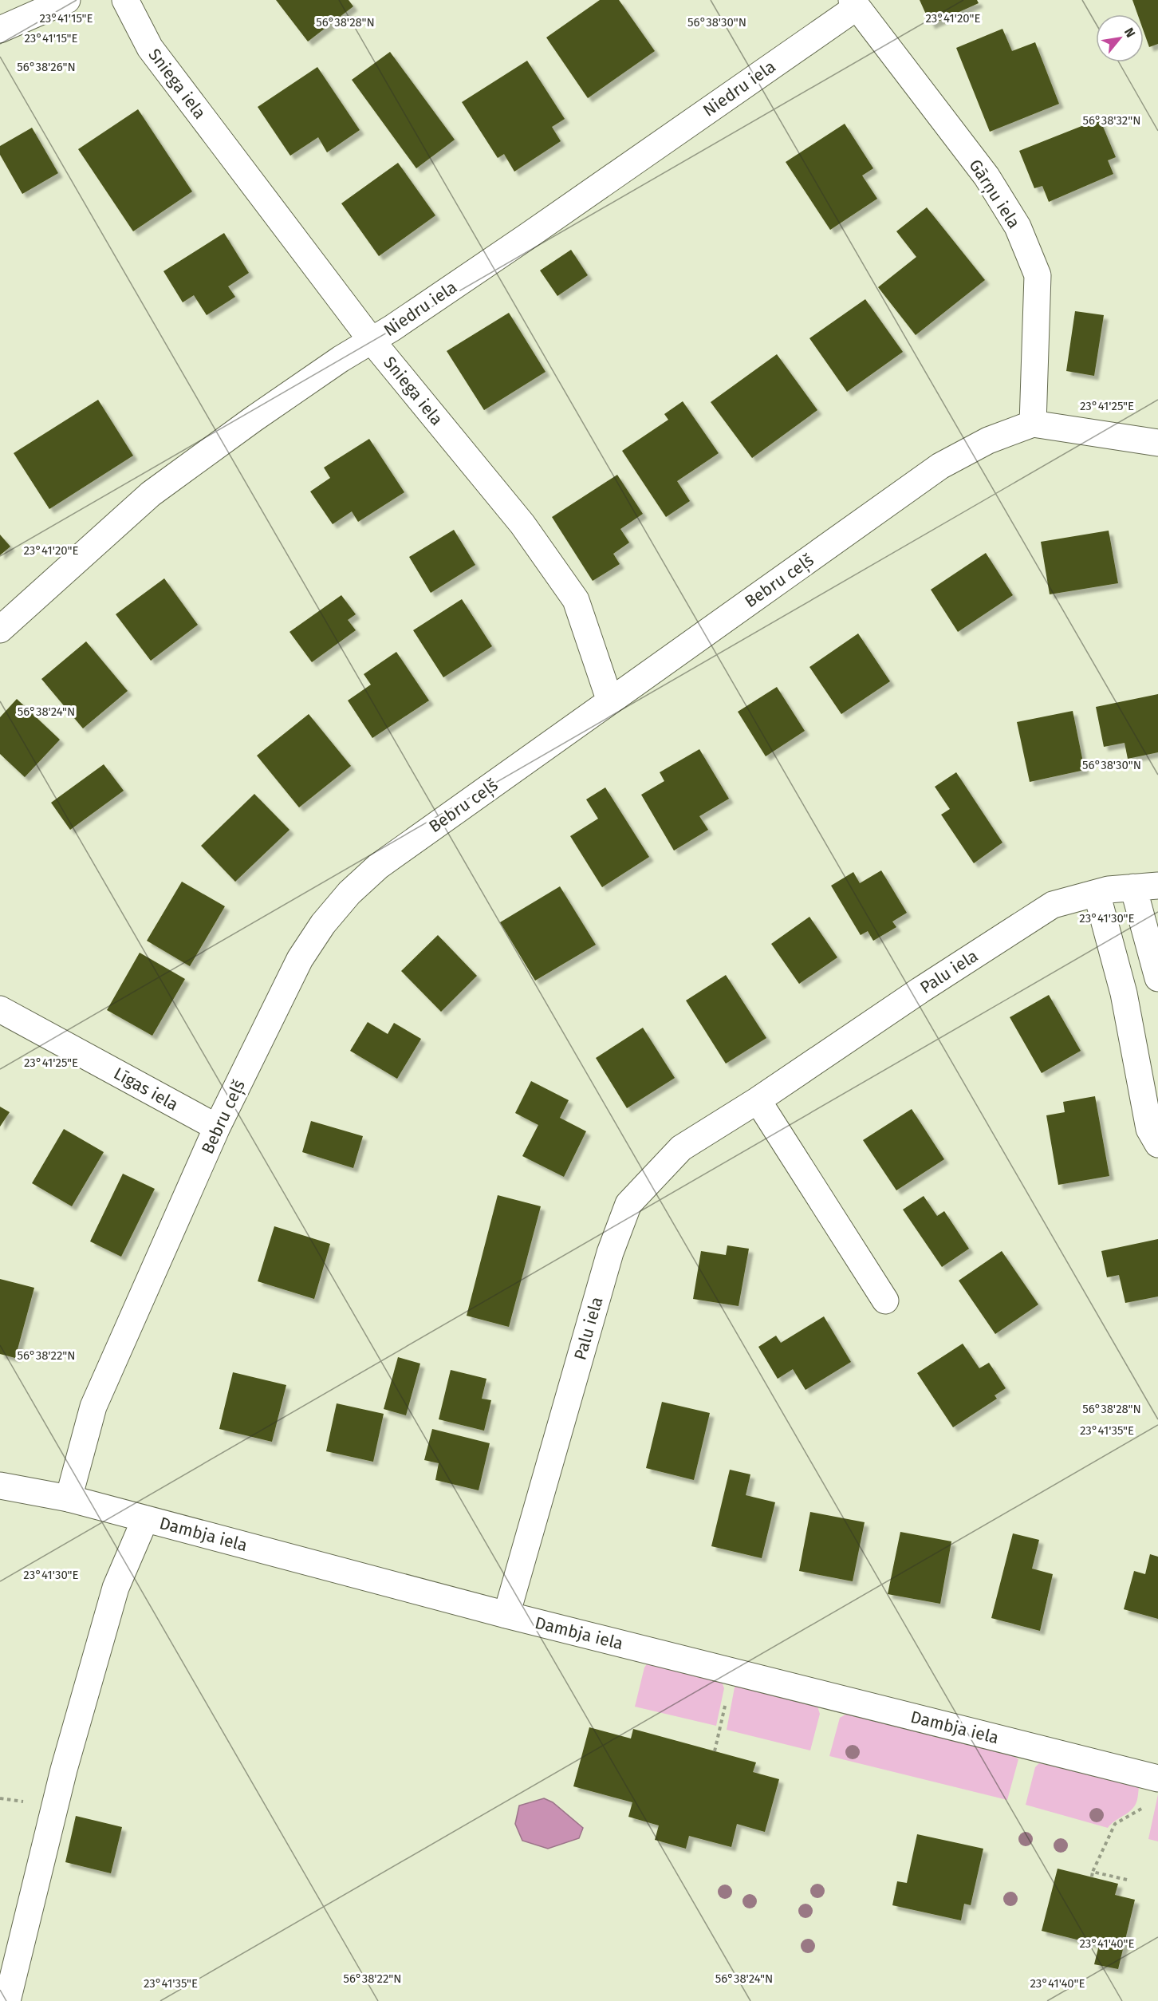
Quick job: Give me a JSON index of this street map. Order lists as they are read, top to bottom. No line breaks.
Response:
{"streets":{"street":["Sniega iela","Niedru iela","Gārņu iela","Bebru ceļš","Palu iela","Līgas iela","Dambja iela"]},"crossings":[["Sniega iela","Niedru iela"],["Sniega iela","Bebru ceļš"],["Niedru iela","Gārņu iela"],["Gārņu iela","Bebru ceļš"],["Bebru ceļš","Līgas iela"],["Bebru ceļš","Dambja iela"],["Palu iela","Dambja iela"]],"north":"top right","coordinates":["23°41'15\"E","23°41'20\"E","56°38'28\"N","56°38'30\"N","56°38'26\"N","56°38'32\"N","23°41'25\"E","56°38'24\"N","23°41'30\"E","56°38'22\"N","23°41'35\"E","23°41'40\"E"]}
